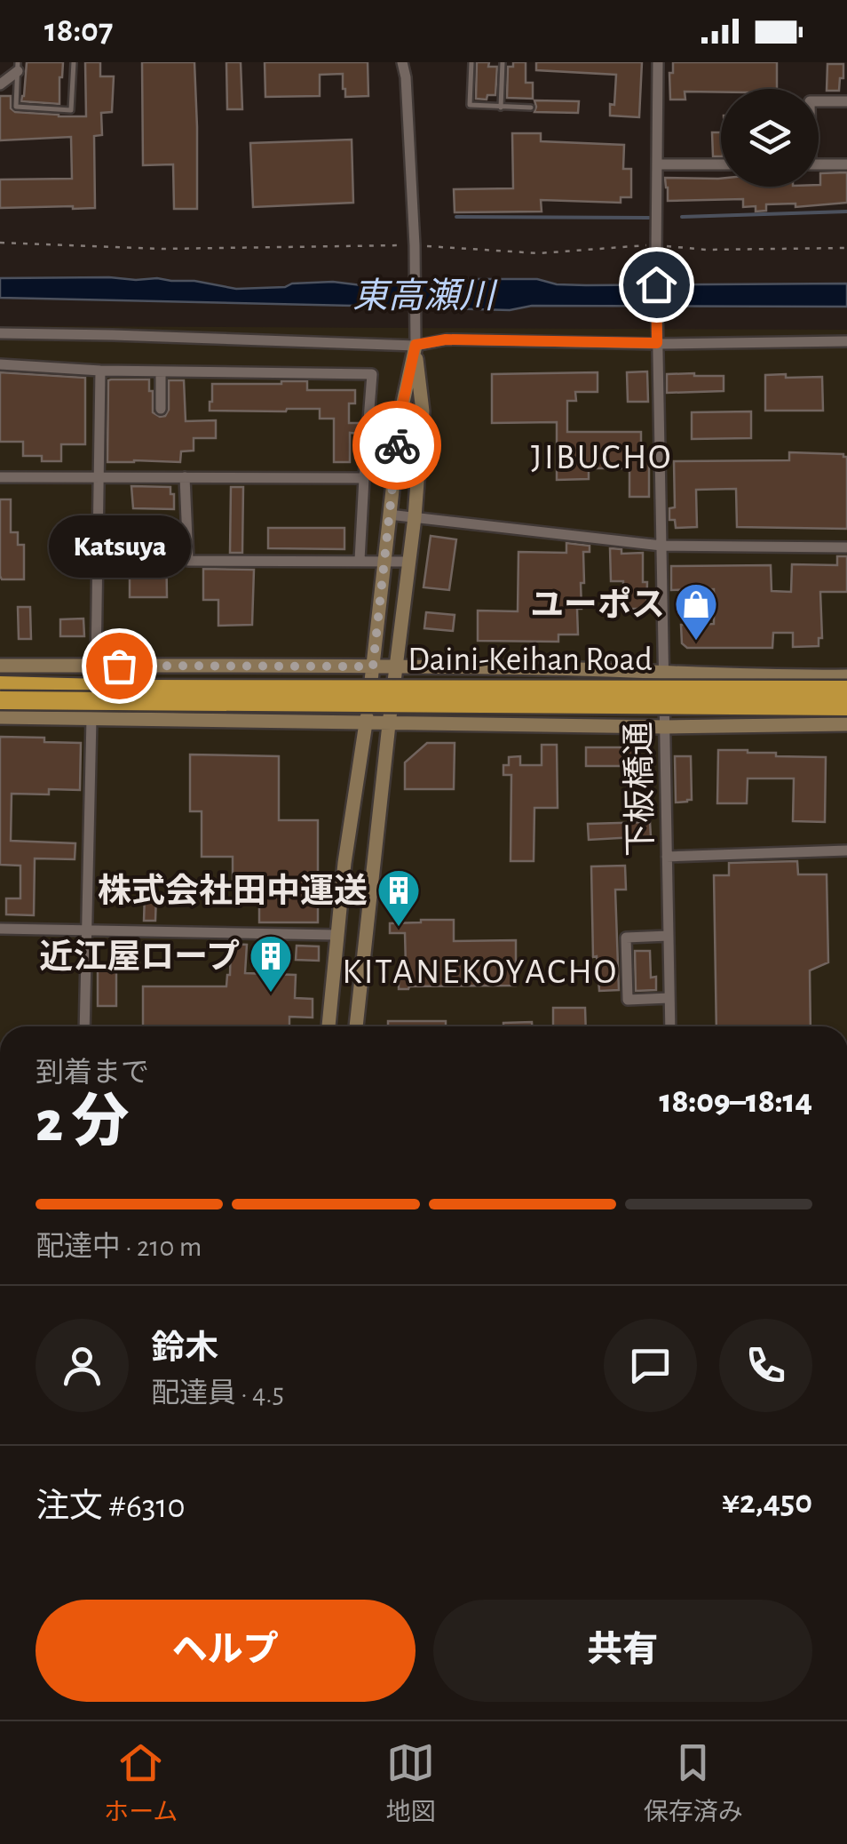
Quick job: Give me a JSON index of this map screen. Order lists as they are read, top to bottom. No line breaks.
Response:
{"streets":{"highway":["Daini-Keihan Road"],"street":["下板橋通"]},"districts":["JIBUCHO","KITANEKOYACHO"],"water":["東高瀬川"],"places":{"shop":["ユーポス"],"other":["Katsuya"],"building":["株式会社田中運送","近江屋ロープ"]},"page":{"status":"18:07","bubble":"Katsuya","heading":["2 分","到着まで","18:09–18:14"],"panel":["鈴木","配達員 · 4.5","注文 #6310","¥2,450"],"bar":"配達中 · 210 m","buttons":["ヘルプ","共有"],"tabs":["ホーム","地図","保存済み"]}}
